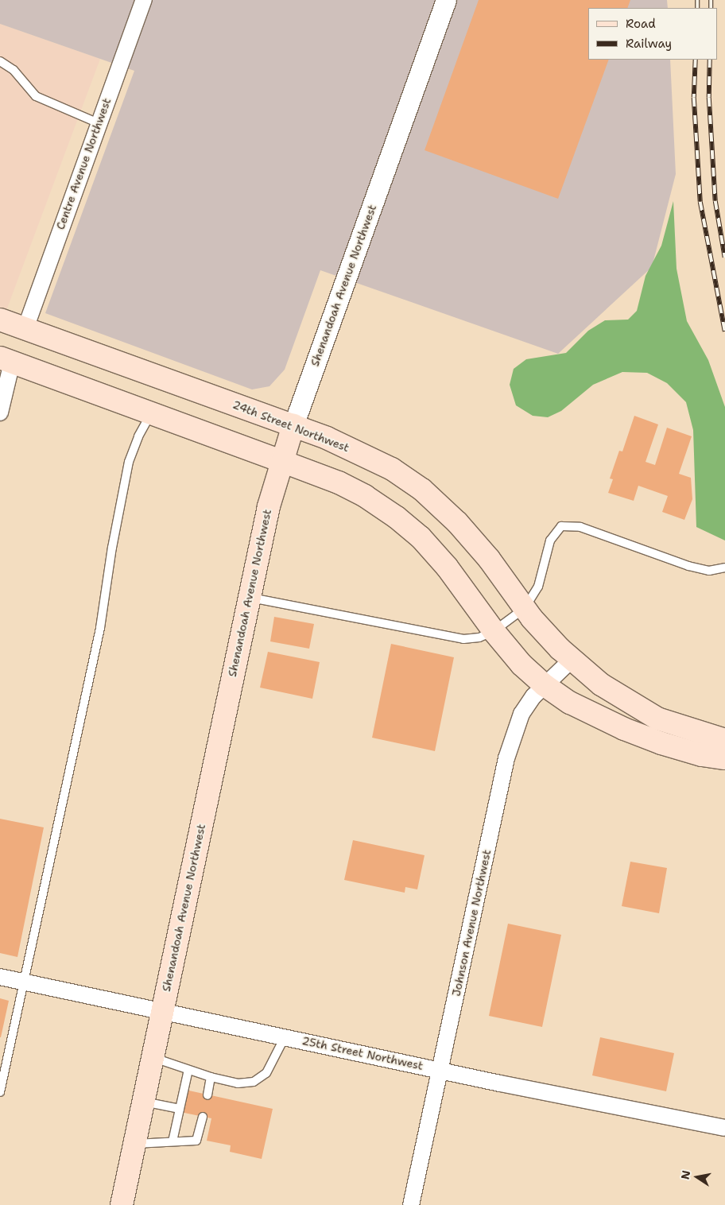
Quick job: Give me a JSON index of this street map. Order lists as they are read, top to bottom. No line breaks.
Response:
{"streets":{"main road":["Shenandoah Avenue Northwest","24th Street Northwest"],"street":["Centre Avenue Northwest","Johnson Avenue Northwest","25th Street Northwest"]},"crossings":[["Centre Avenue Northwest","24th Street Northwest"],["Shenandoah Avenue Northwest","24th Street Northwest"],["Shenandoah Avenue Northwest","25th Street Northwest"],["24th Street Northwest","Johnson Avenue Northwest"],["Johnson Avenue Northwest","25th Street Northwest"]],"legend":["Road","Railway"],"north":"left"}
